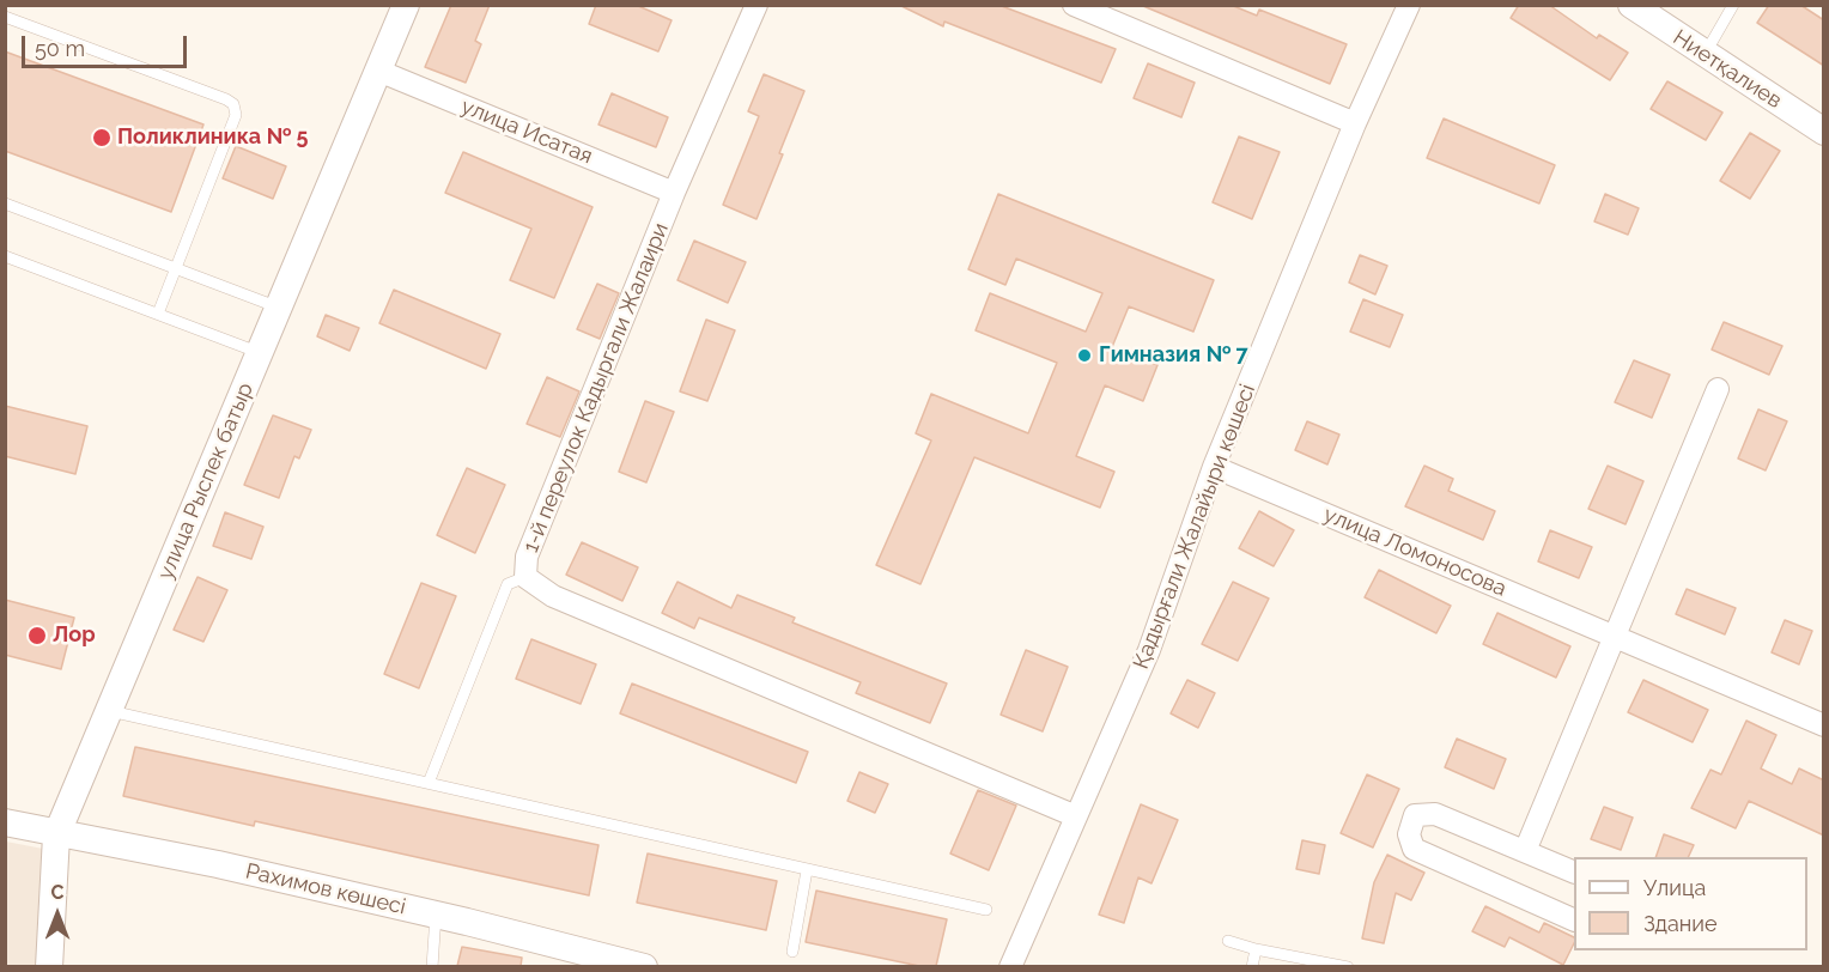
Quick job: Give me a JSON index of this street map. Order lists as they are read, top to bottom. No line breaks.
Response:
{"streets":{"street":["Ниетқалиев","улица Исатая","1-й переулок Кадыргали Жалаири","улица Рыспек батыр","Қадырғали Жалайыри көшесі","улица Ломоносова","Рахимов көшесі"]},"crossings":[["улица Исатая","1-й переулок Кадыргали Жалаири"],["улица Исатая","улица Рыспек батыр"],["1-й переулок Кадыргали Жалаири","Қадырғали Жалайыри көшесі"],["улица Рыспек батыр","Рахимов көшесі"],["Қадырғали Жалайыри көшесі","улица Ломоносова"]],"places":["Поликлиника № 5","Гимназия № 7","Лор"],"legend":["Улица","Здание"],"scale_bar":"50 m","north":"top"}
